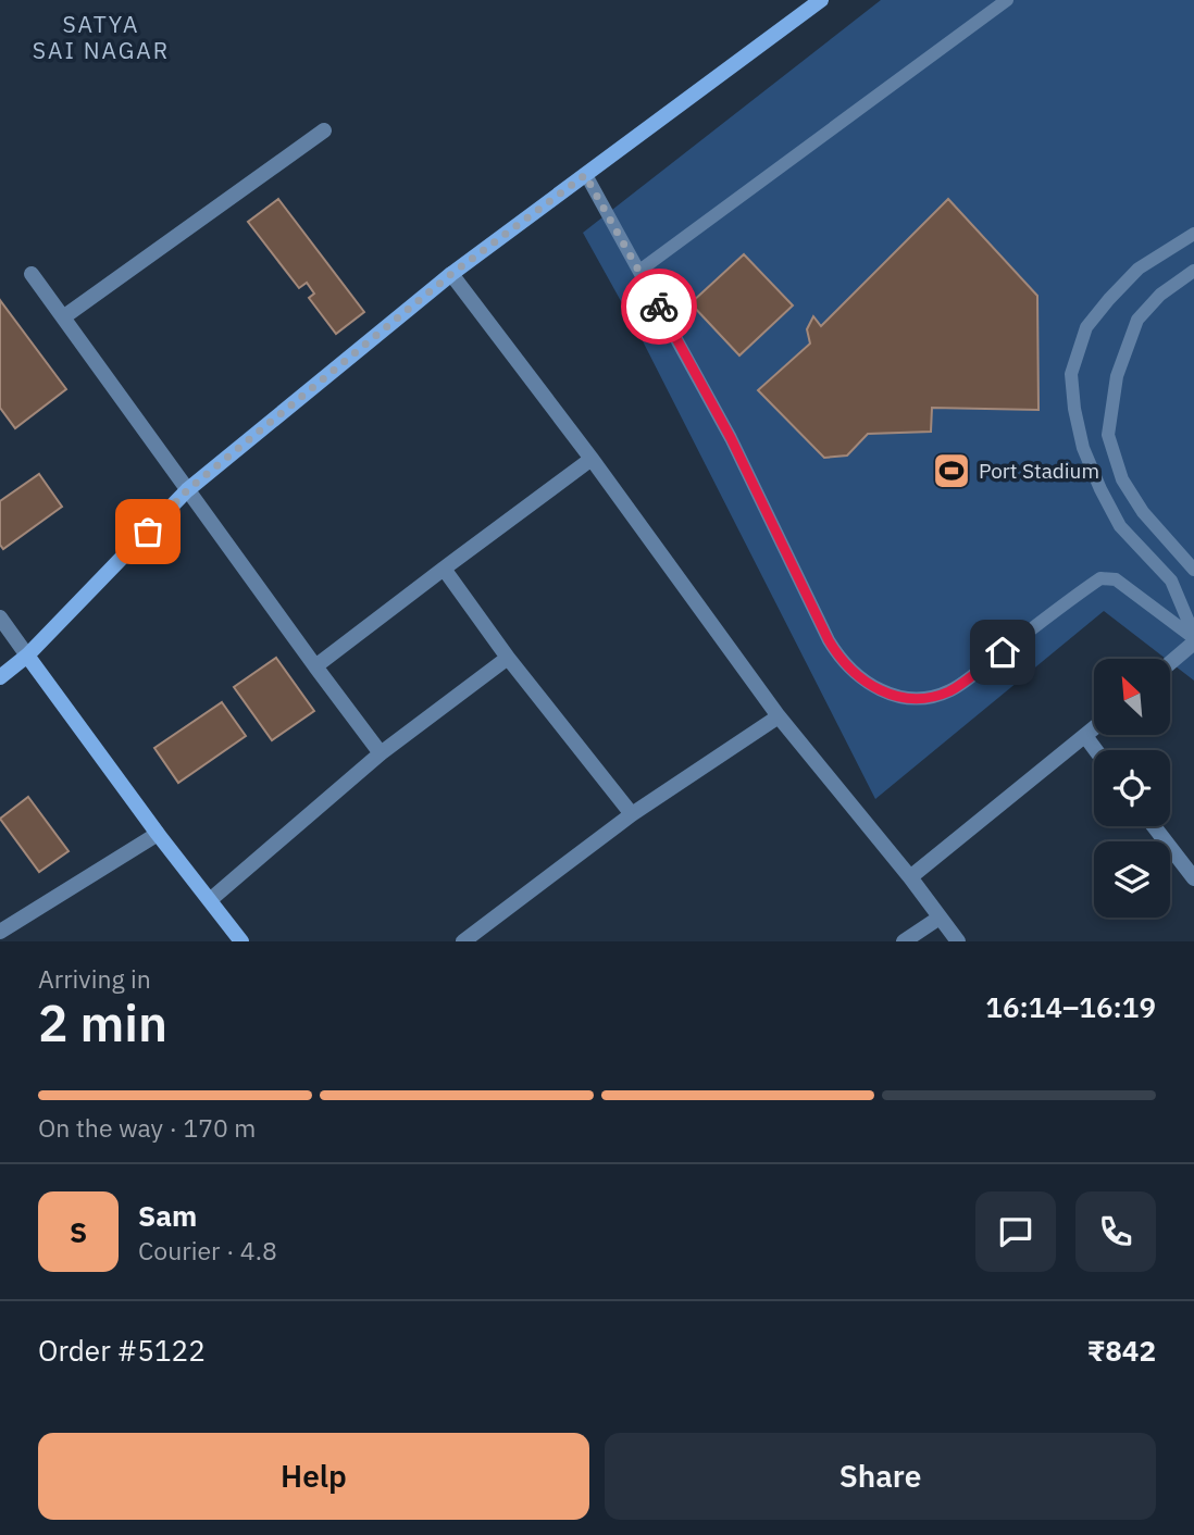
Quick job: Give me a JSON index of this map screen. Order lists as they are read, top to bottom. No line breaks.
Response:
{"districts":["SATYA SAI NAGAR"],"places":{"sports":["Port Stadium"]},"north":"top left","page":{"heading":["2 min","Arriving in","16:14–16:19"],"panel":["Sam","Courier · 4.8","Order #5122","₹842"],"bar":"On the way · 170 m","round":"S","buttons":["Help","Share"]}}
